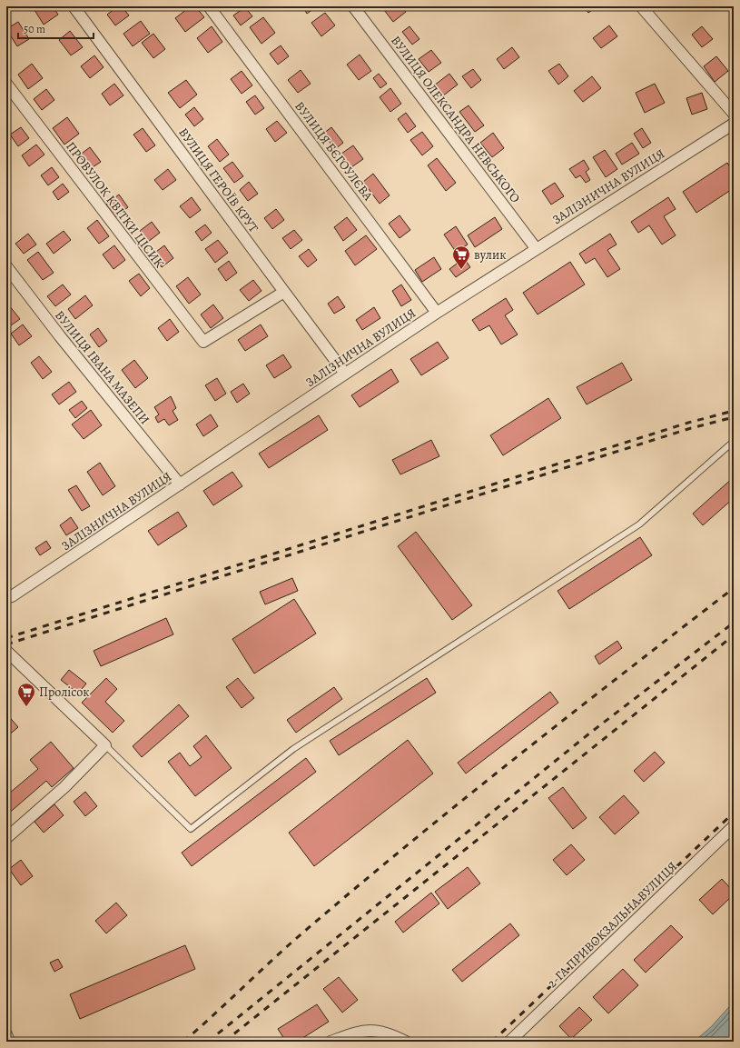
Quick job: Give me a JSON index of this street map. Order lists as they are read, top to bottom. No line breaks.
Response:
{"streets":{"street":["ВУЛИЦЯ ОЛЕКСАНДРА НЕВСЬКОГО","ВУЛИЦЯ БЄГОУЛЄВА","ВУЛИЦЯ ГЕРОЇВ КРУТ","ЗАЛІЗНИЧНА ВУЛИЦЯ","ПРОВУЛОК КВІТКИ ЦІСИК","ВУЛИЦЯ ІВАНА МАЗЕПИ","2-ГА ПРИВОКЗАЛЬНА ВУЛИЦЯ"]},"crossings":[["ВУЛИЦЯ ОЛЕКСАНДРА НЕВСЬКОГО","ЗАЛІЗНИЧНА ВУЛИЦЯ"],["ВУЛИЦЯ БЄГОУЛЄВА","ЗАЛІЗНИЧНА ВУЛИЦЯ"],["ВУЛИЦЯ ГЕРОЇВ КРУТ","ЗАЛІЗНИЧНА ВУЛИЦЯ"],["ВУЛИЦЯ ГЕРОЇВ КРУТ","ПРОВУЛОК КВІТКИ ЦІСИК"],["ЗАЛІЗНИЧНА ВУЛИЦЯ","ВУЛИЦЯ ІВАНА МАЗЕПИ"]],"places":{"supermarket":["вулик","Пролісок"]},"scale_bar":"50 m"}
